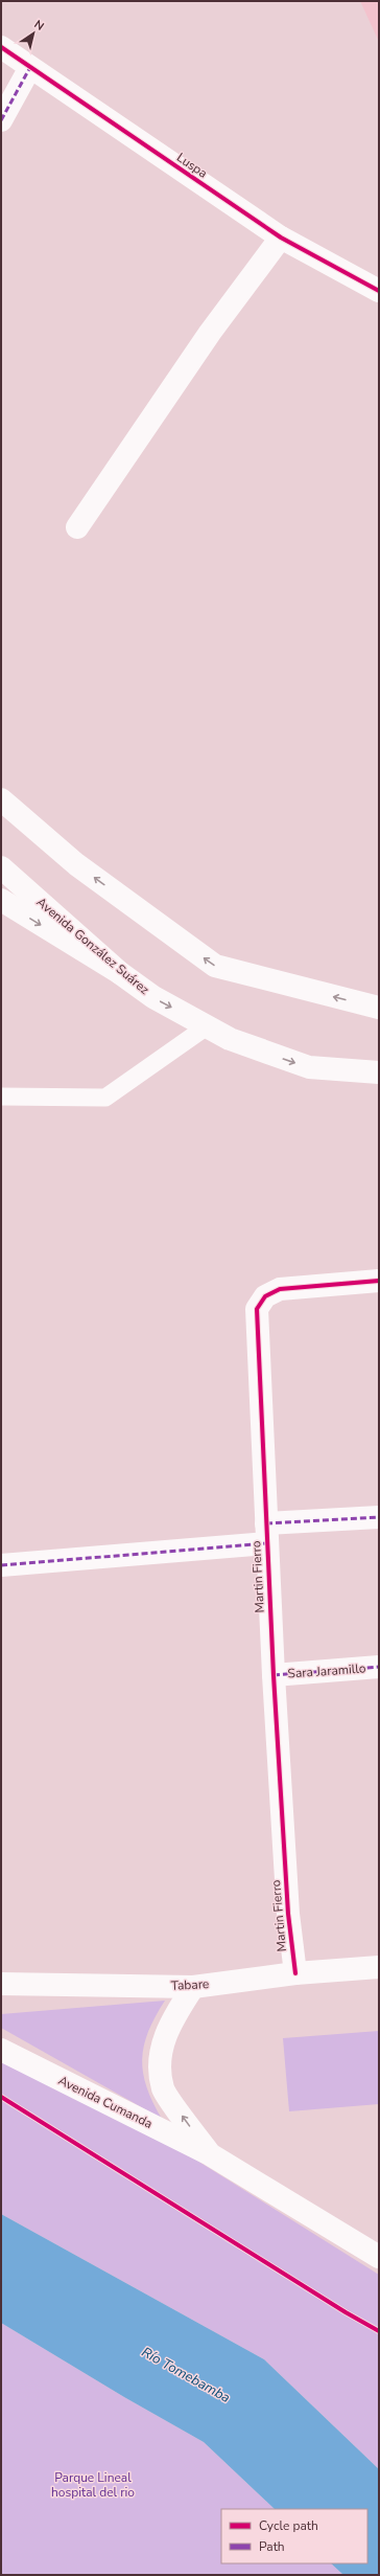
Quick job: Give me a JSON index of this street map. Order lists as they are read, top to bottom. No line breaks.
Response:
{"streets":{"street":["Luspa","Avenida González Suárez","Martin Fierro","Sara Jaramillo","Tabare","Avenida Cumanda"]},"crossings":[["Martin Fierro","Sara Jaramillo"],["Martin Fierro","Tabare"],["Tabare","Avenida Cumanda"]],"water":["Río Tomebamba"],"parks":["Parque Lineal hospital del rio"],"legend":["Cycle path","Path"],"north":"top right"}
